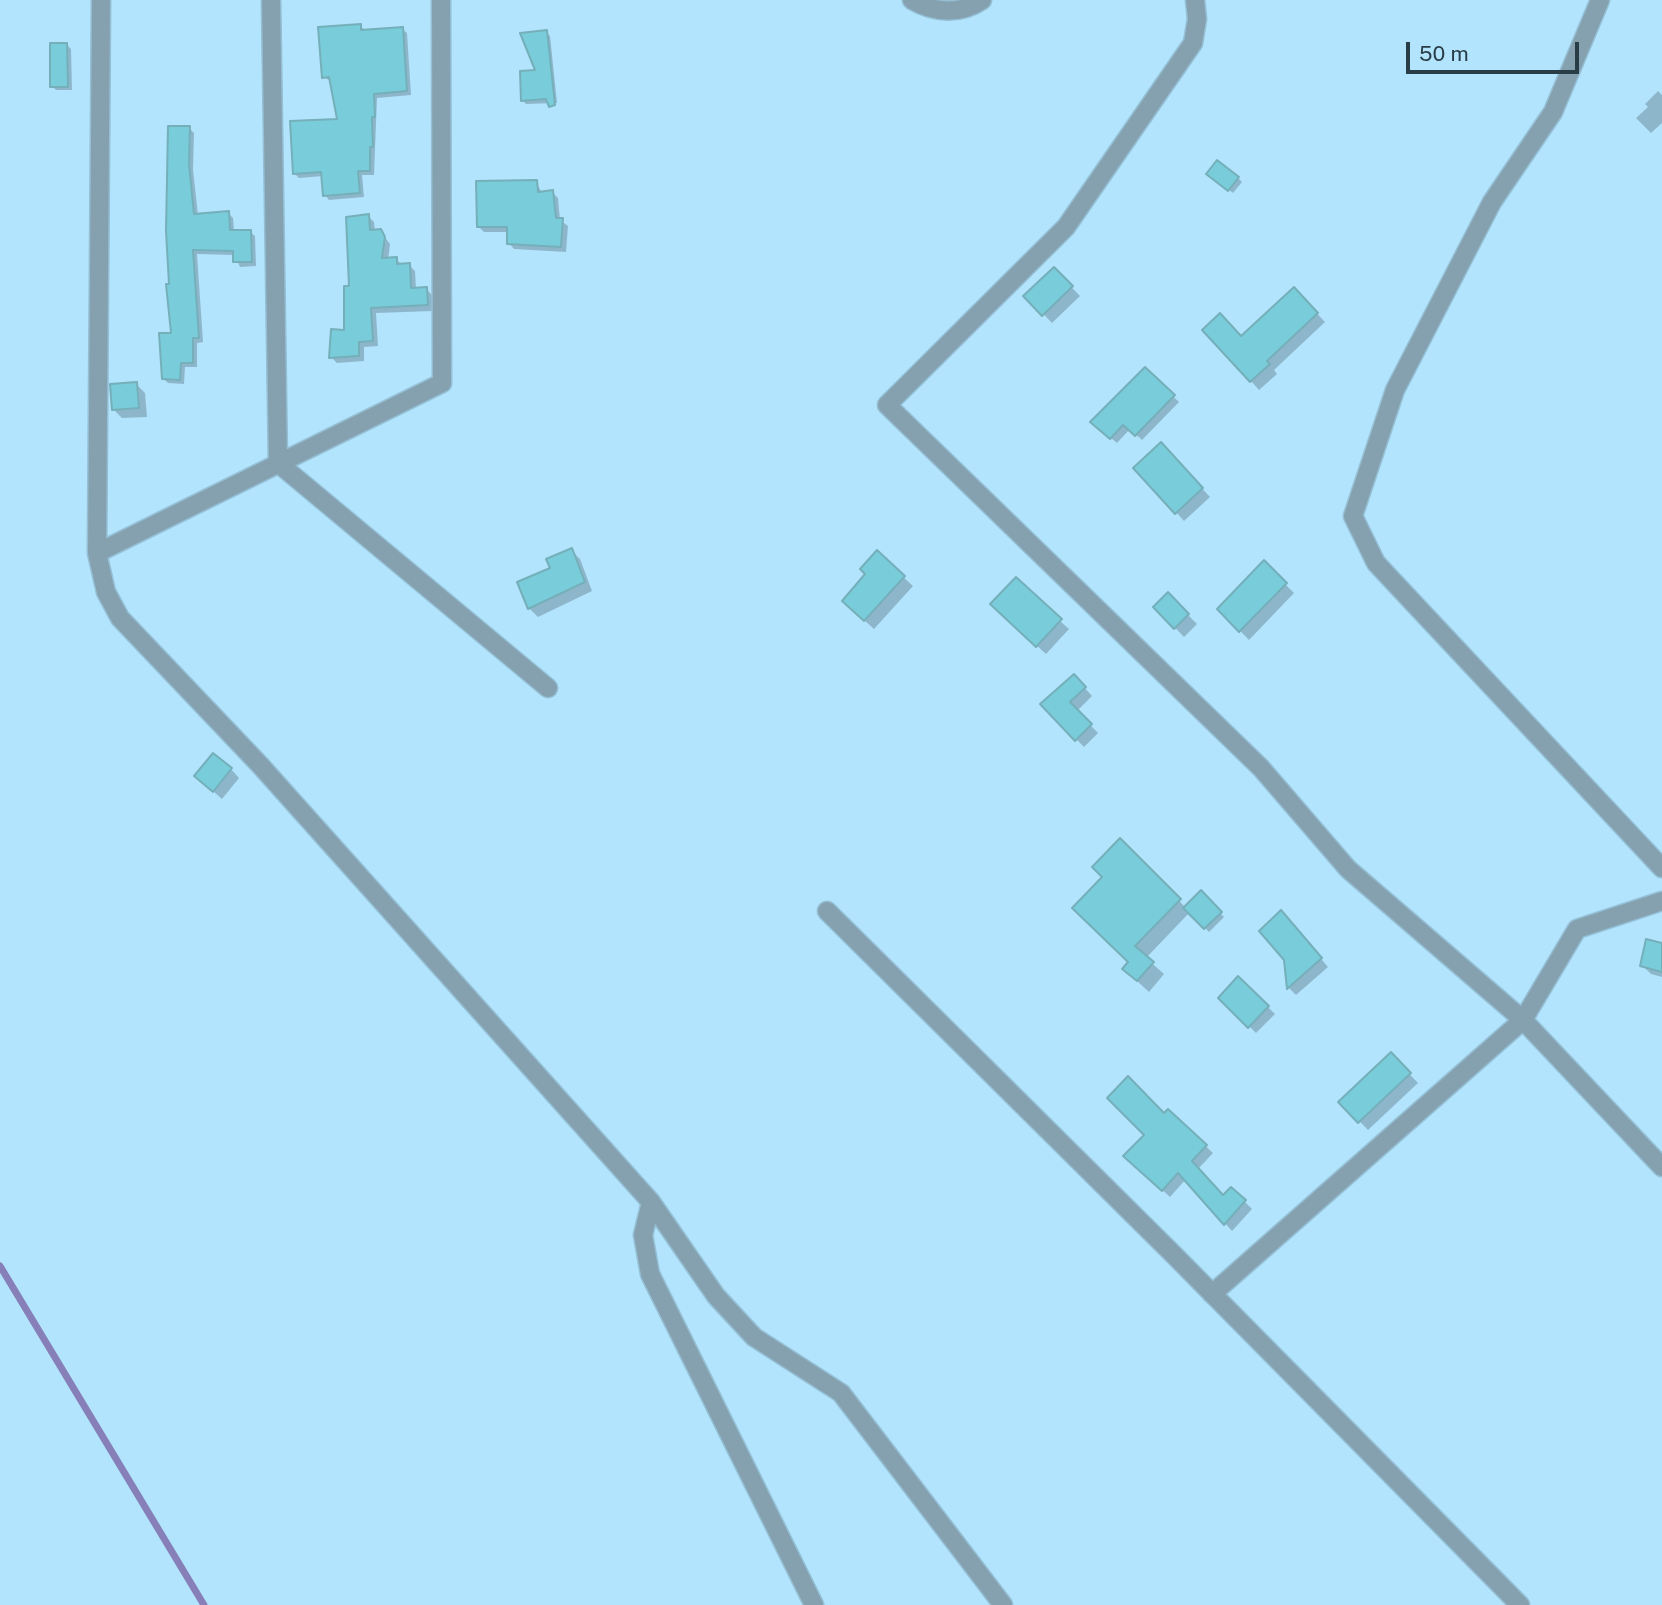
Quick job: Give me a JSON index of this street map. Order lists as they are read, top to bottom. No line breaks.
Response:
{"scale_bar":"50 m"}
